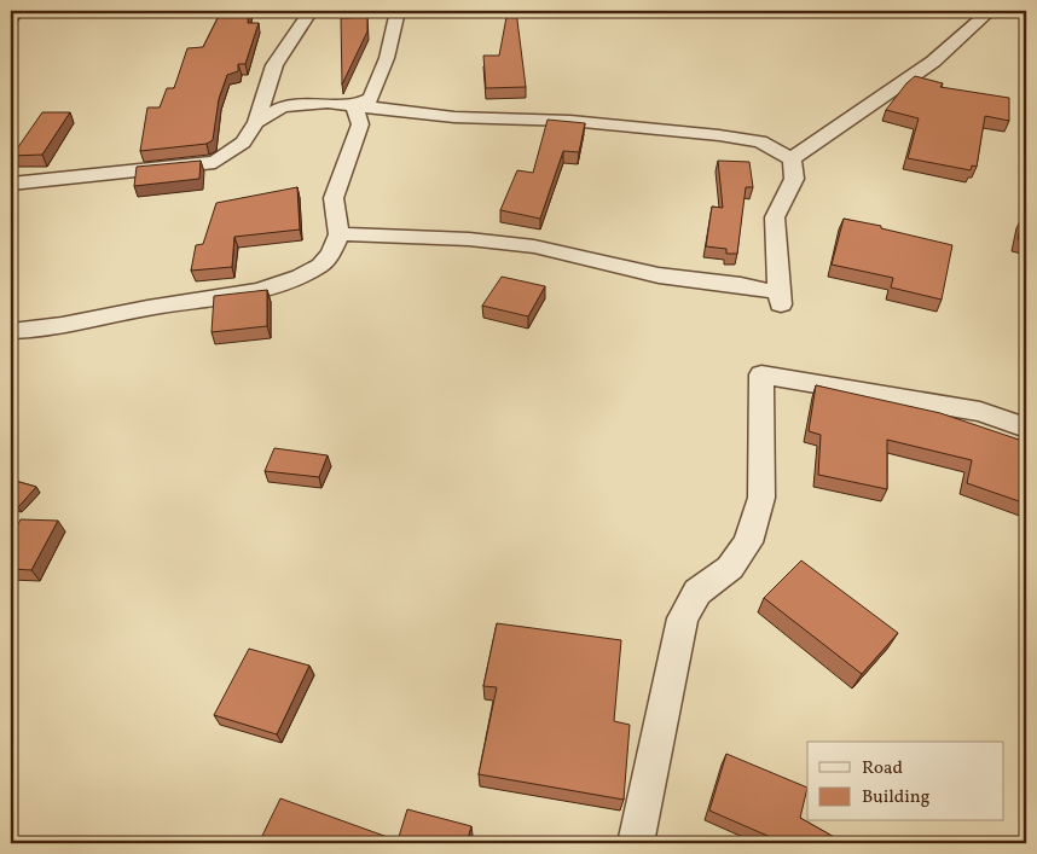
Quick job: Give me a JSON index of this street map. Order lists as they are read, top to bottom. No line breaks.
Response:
{"legend":["Road","Building"]}
